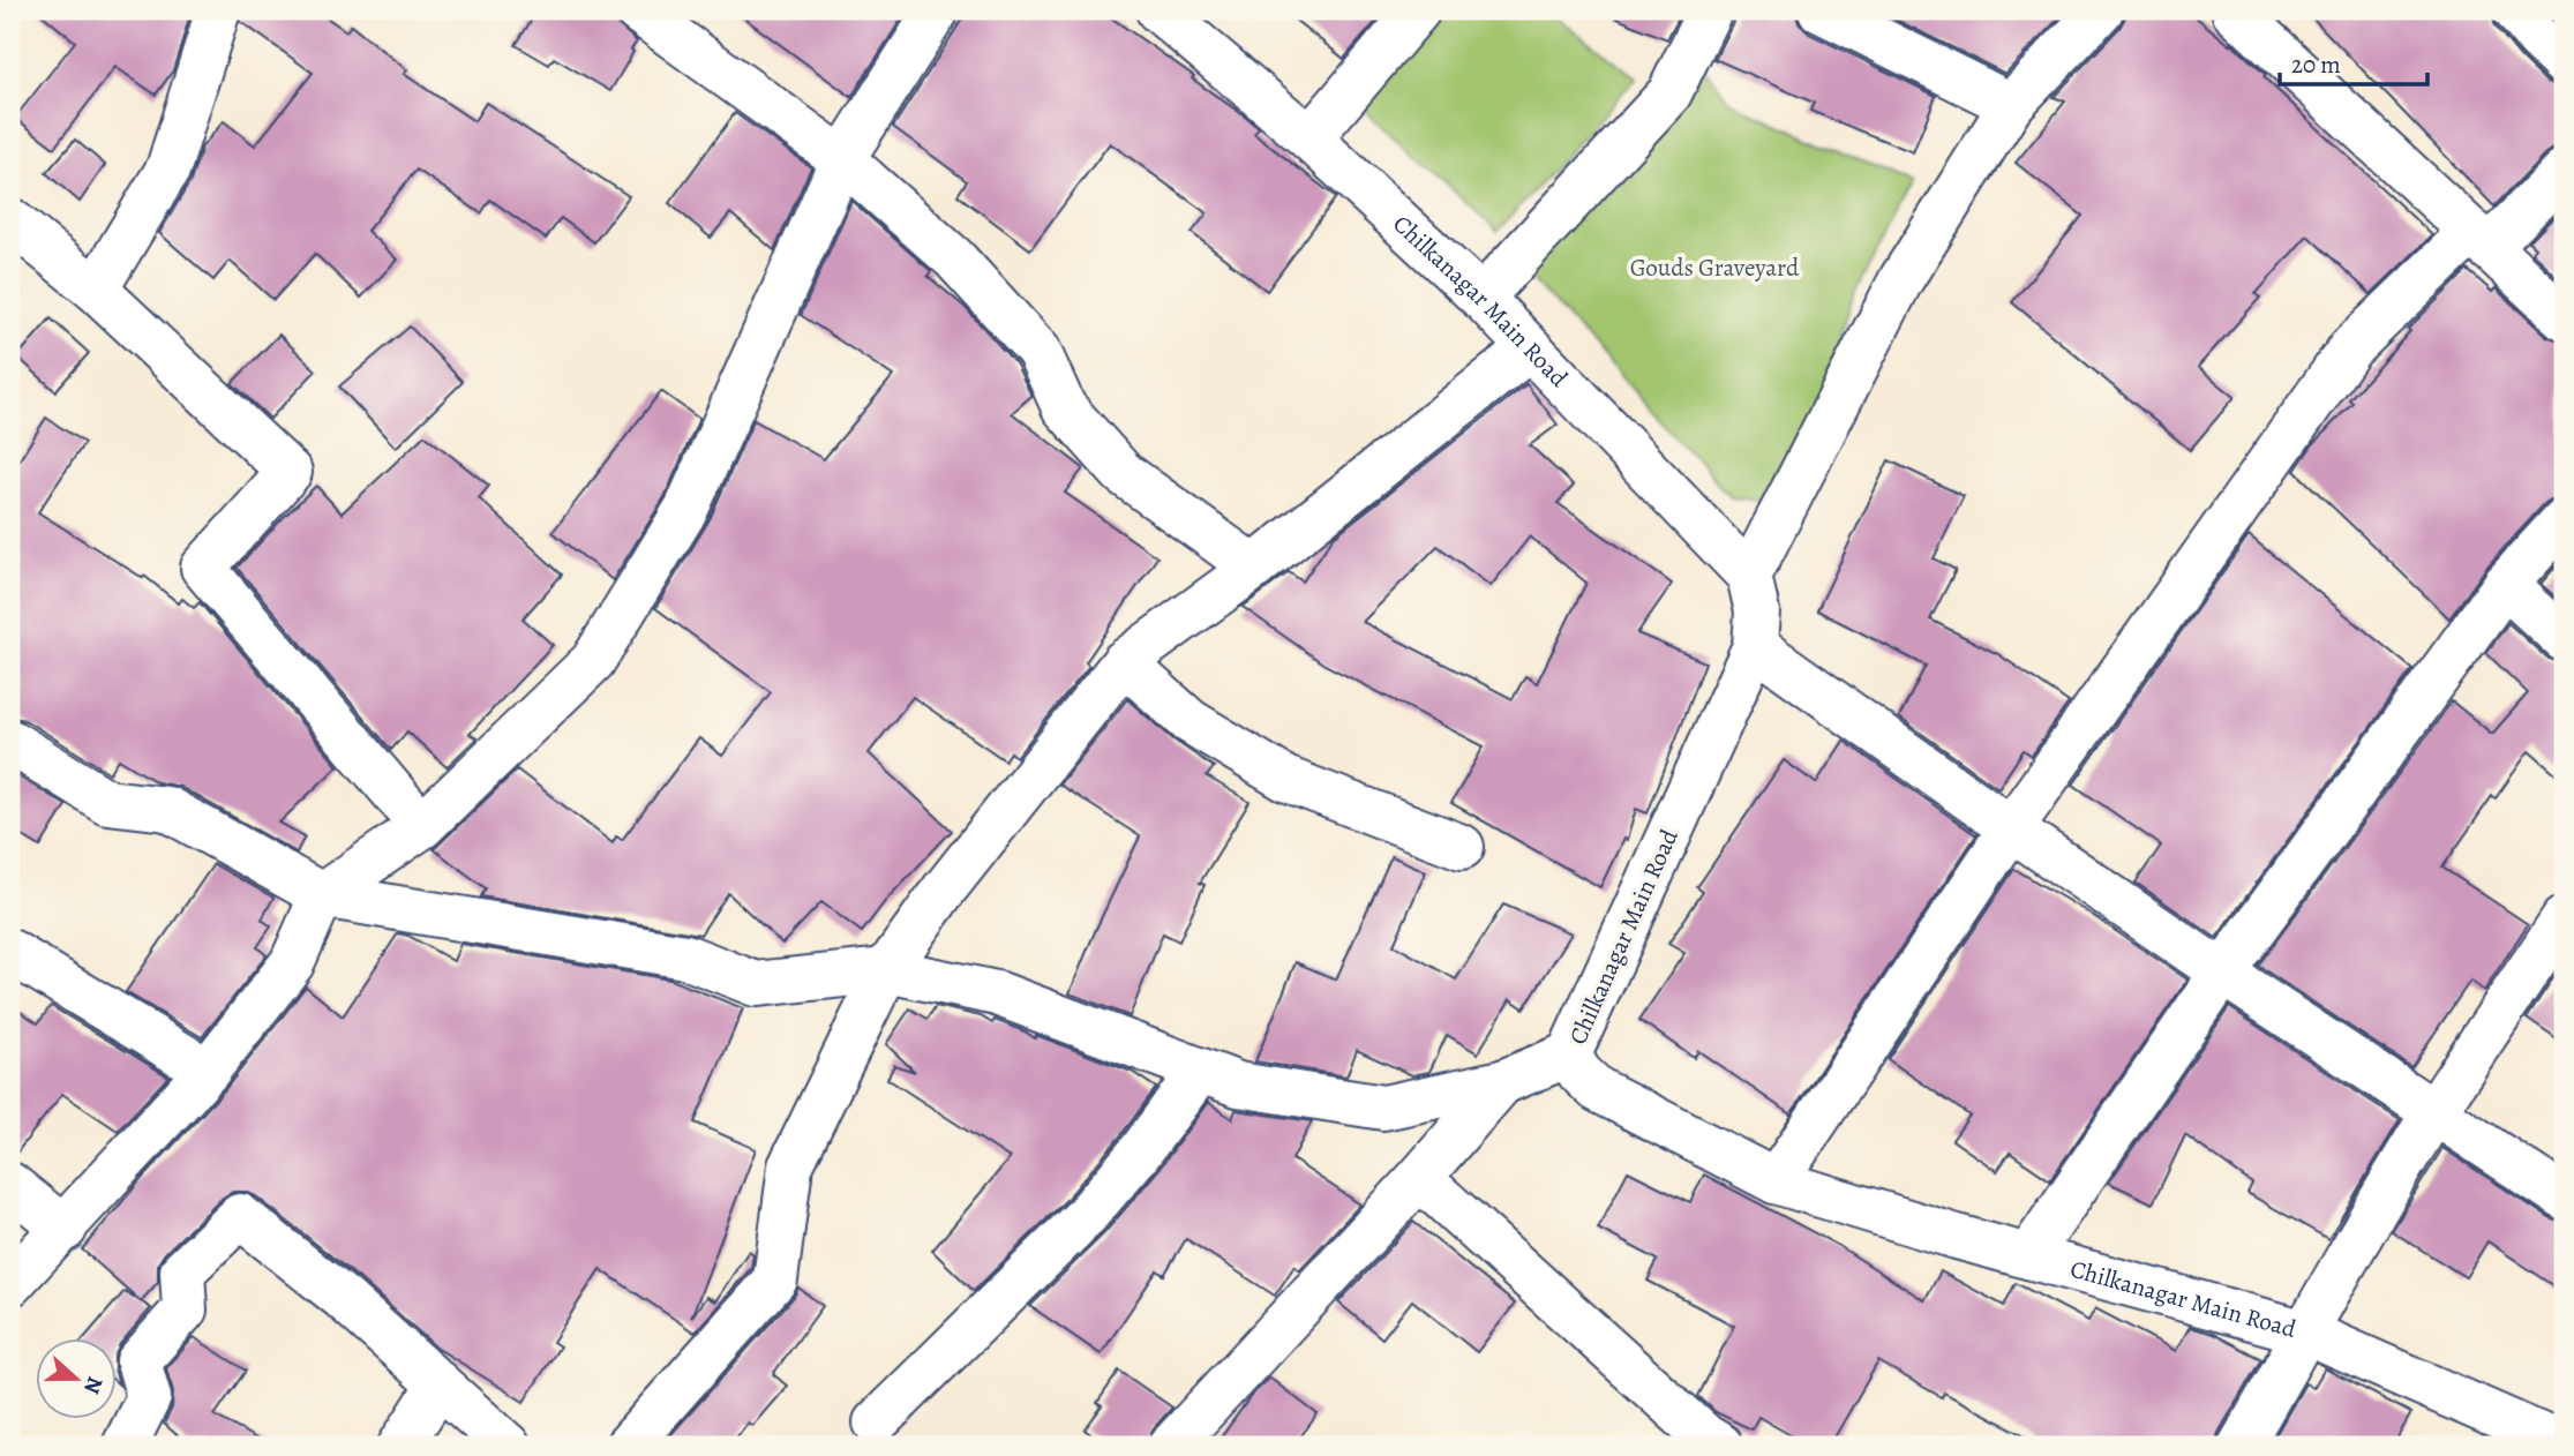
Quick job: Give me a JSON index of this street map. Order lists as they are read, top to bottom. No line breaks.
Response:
{"streets":{"street":["Chilkanagar Main Road"]},"parks":["Gouds Graveyard"],"scale_bar":"20 m","north":"right"}
